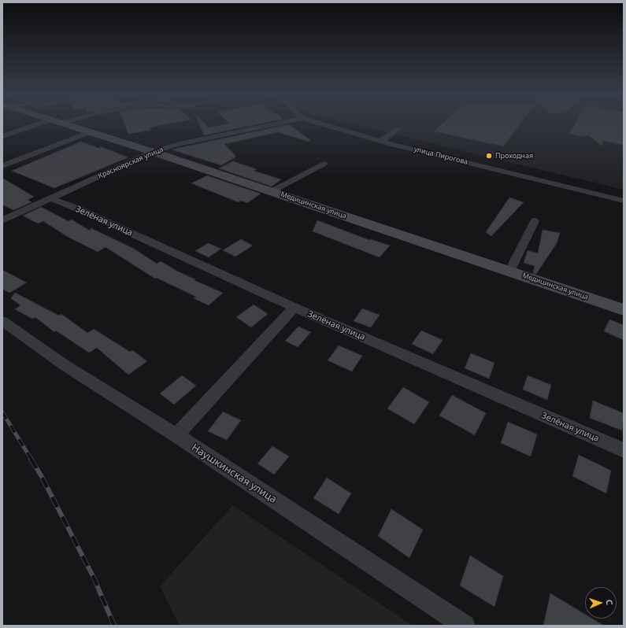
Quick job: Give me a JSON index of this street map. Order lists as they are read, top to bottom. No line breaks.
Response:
{"streets":{"street":["улица Пирогова","Красноярская улица","Медицинская улица","Зелёная улица","Наушкинская улица"]},"crossings":[["Красноярская улица","Медицинская улица"],["Красноярская улица","Зелёная улица"]],"places":["Проходная"],"north":"right"}
